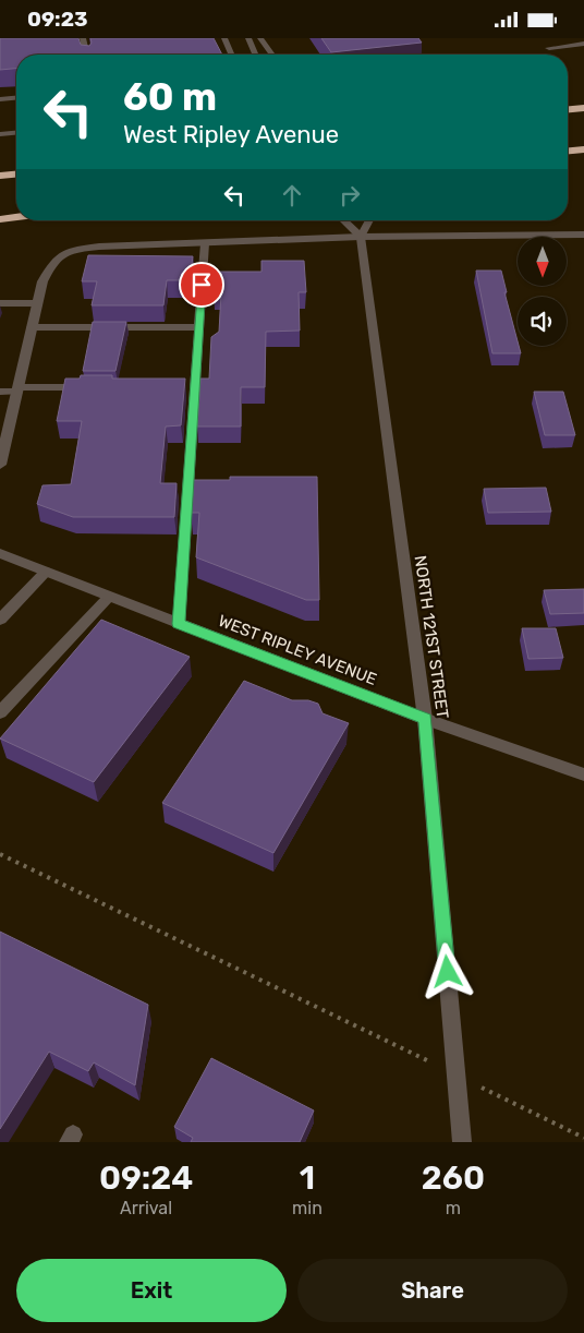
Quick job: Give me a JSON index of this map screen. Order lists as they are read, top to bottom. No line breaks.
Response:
{"streets":{"street":["NORTH 121ST STREET","WEST RIPLEY AVENUE"]},"crossings":[["NORTH 121ST STREET","WEST RIPLEY AVENUE"]],"north":"bottom","page":{"status":"09:23","turn":["60 m","West Ripley Avenue"],"eta":["09:24","Arrival","1","min","260","m"],"buttons":["Exit","Share"]}}
